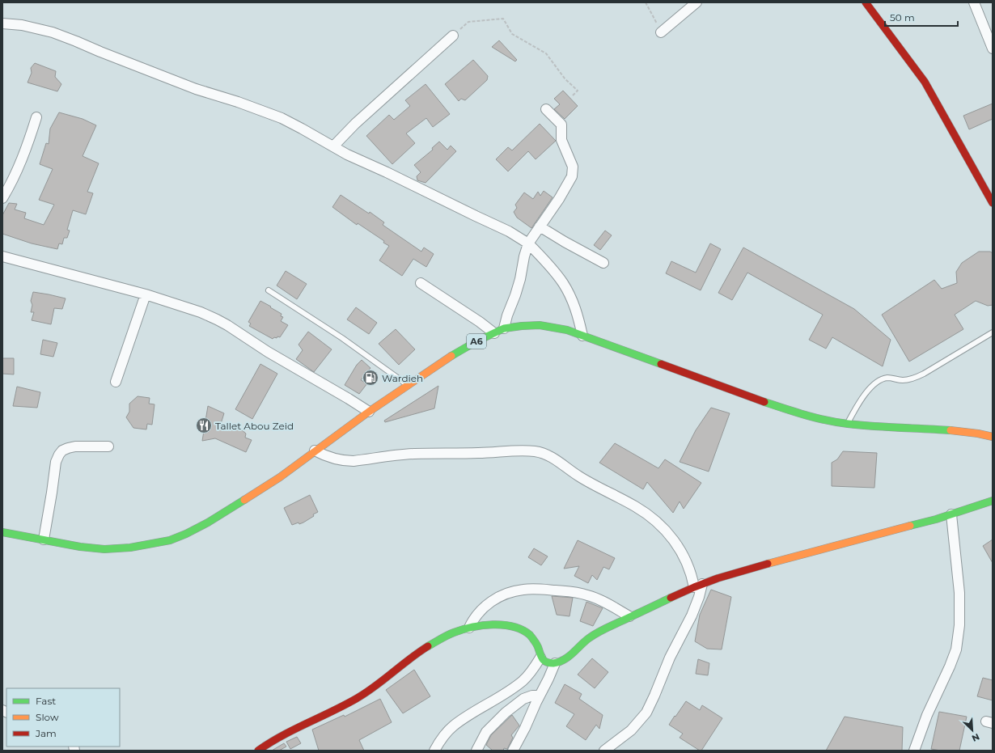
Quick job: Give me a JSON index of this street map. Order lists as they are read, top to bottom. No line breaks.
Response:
{"streets":{"main road":["A6"]},"places":{"fuel station":["Wardieh"],"restaurant":["Tallet Abou Zeid"]},"legend":["Fast","Slow","Jam"],"scale_bar":"50 m","north":"bottom right"}
